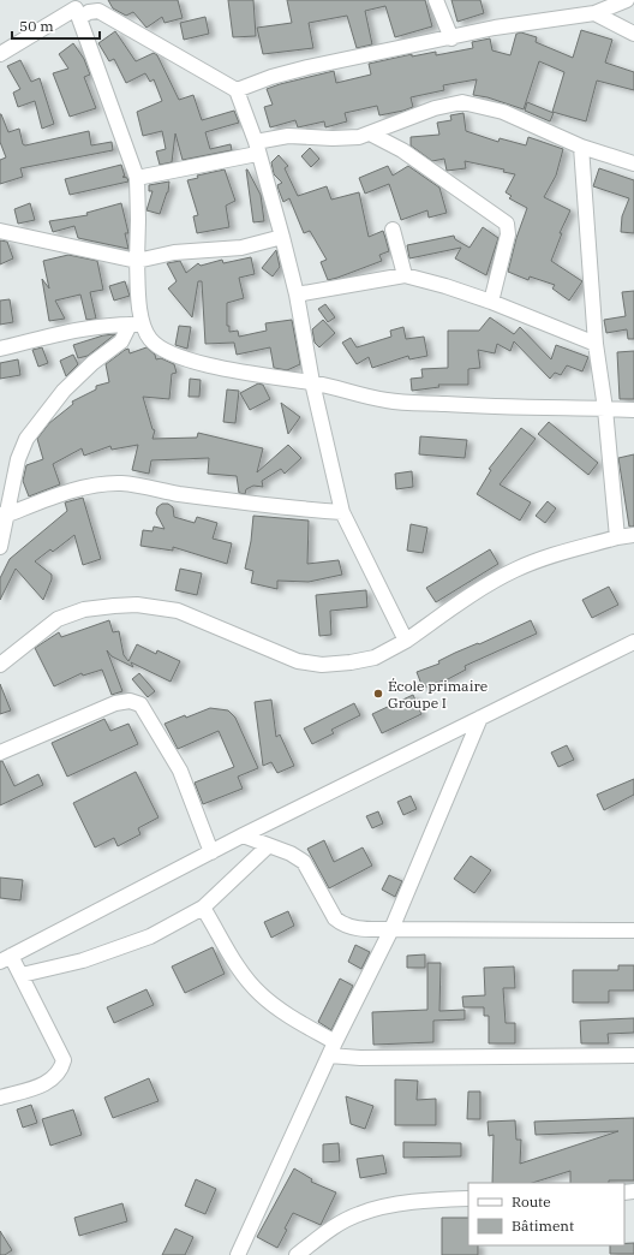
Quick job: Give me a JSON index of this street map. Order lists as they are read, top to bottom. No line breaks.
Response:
{"places":["École primaire Groupe I"],"legend":["Route","Bâtiment"],"scale_bar":"50 m"}
